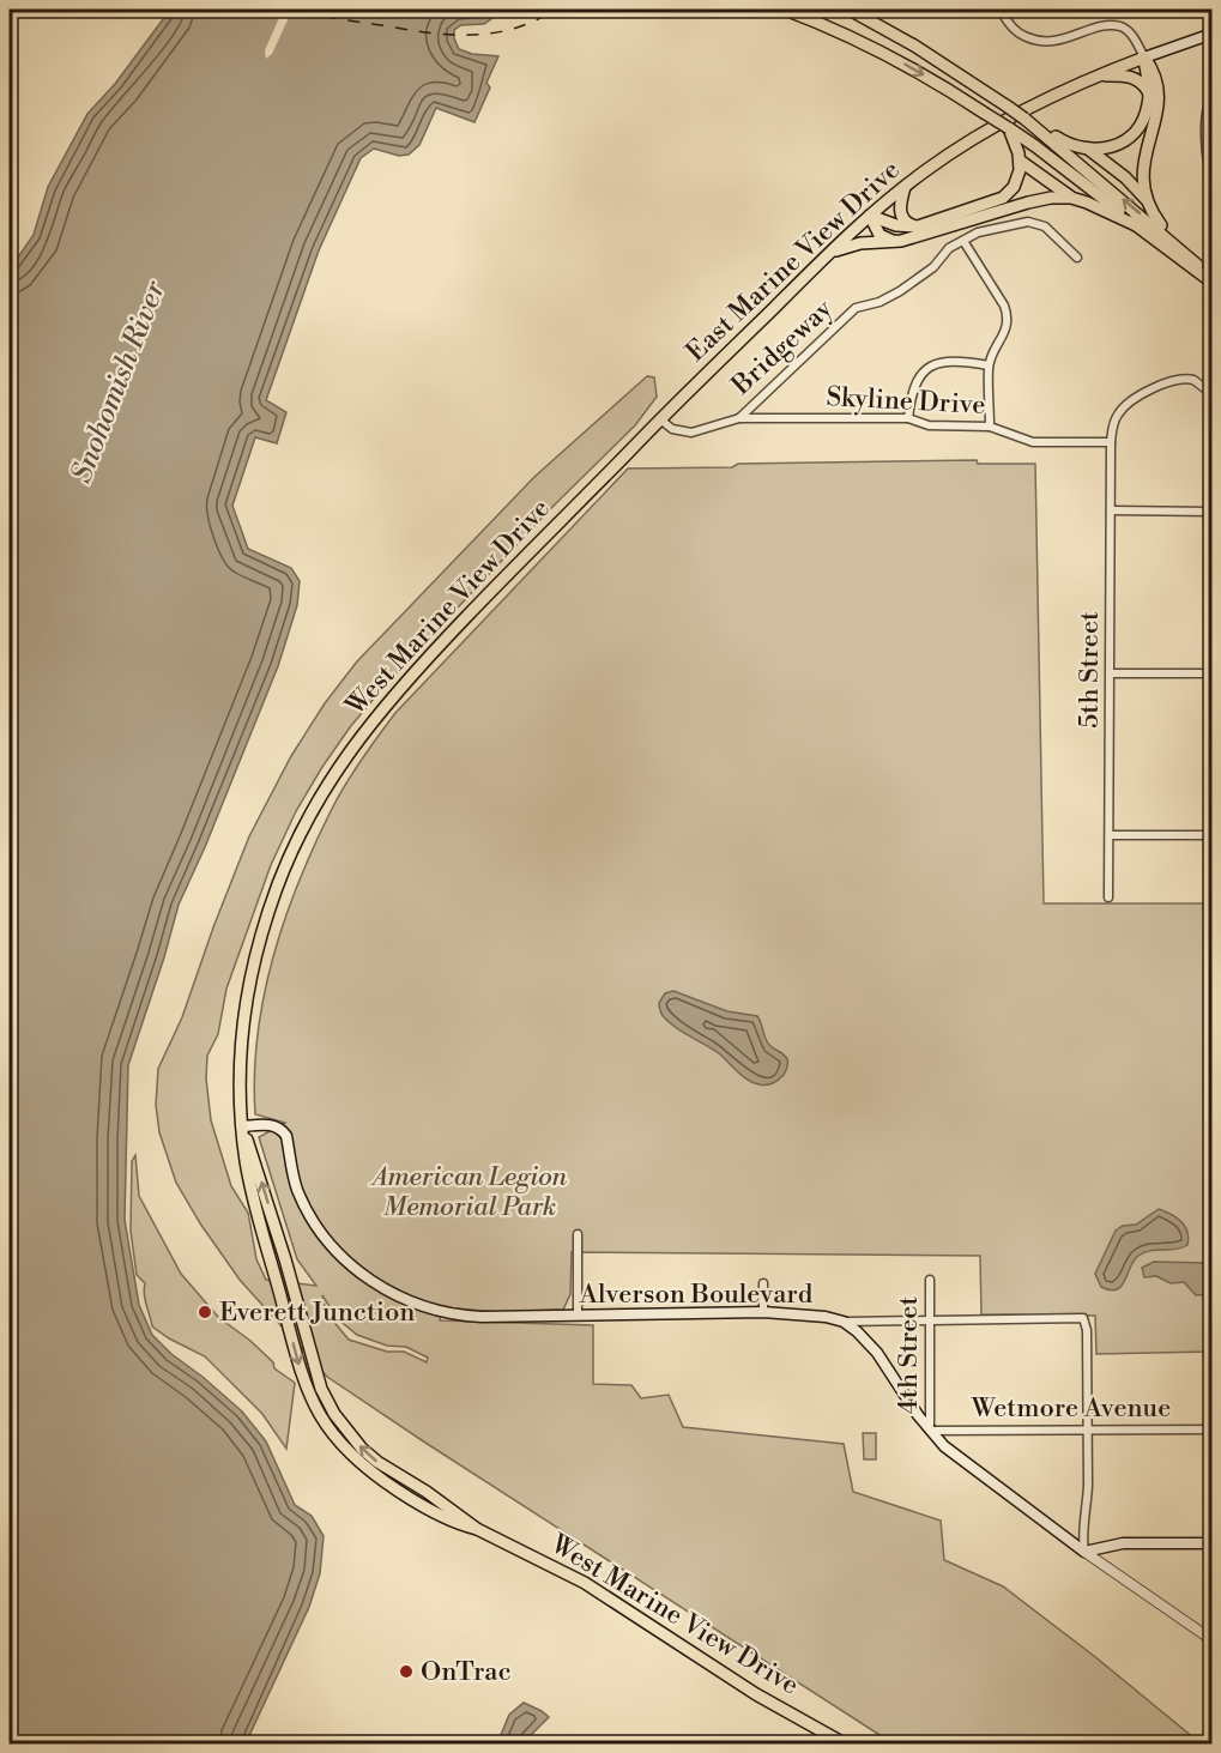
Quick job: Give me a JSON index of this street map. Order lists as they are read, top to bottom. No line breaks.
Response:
{"streets":{"main road":["East Marine View Drive","West Marine View Drive","Alverson Boulevard"],"street":["Bridgeway","Skyline Drive","5th Street","4th Street","Wetmore Avenue"]},"crossings":[["East Marine View Drive","Bridgeway"],["East Marine View Drive","West Marine View Drive"],["Bridgeway","Skyline Drive"],["Skyline Drive","5th Street"],["West Marine View Drive","Alverson Boulevard"],["Alverson Boulevard","4th Street"],["Alverson Boulevard","Wetmore Avenue"],["4th Street","Wetmore Avenue"]],"water":["Snohomish River"],"parks":["American Legion Memorial Park"],"places":["Everett Junction","OnTrac"]}
